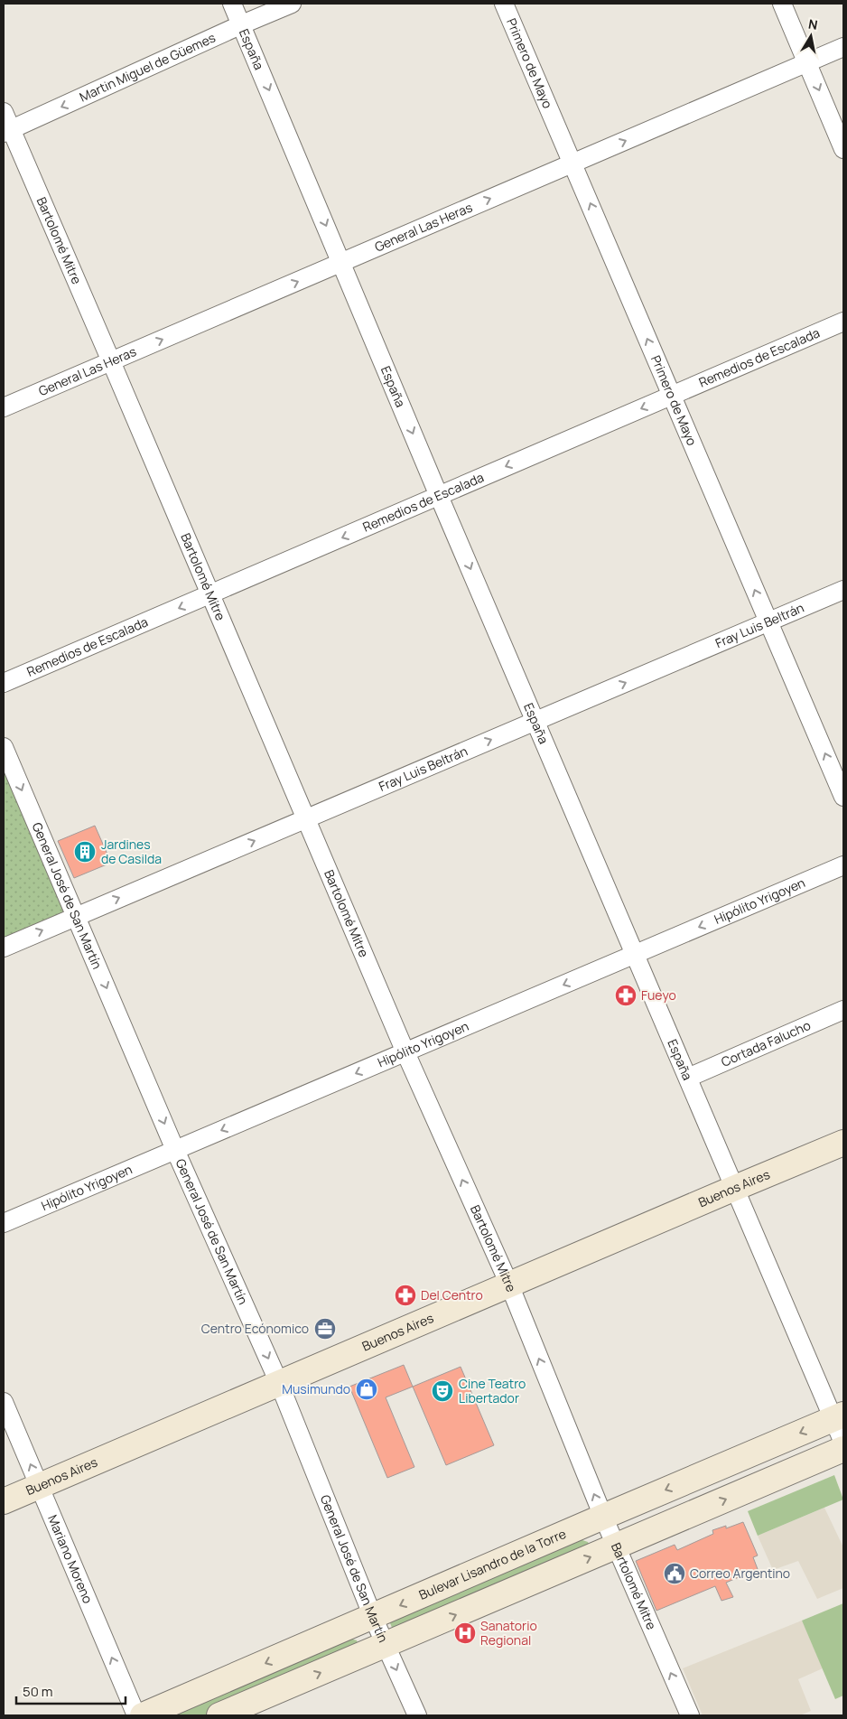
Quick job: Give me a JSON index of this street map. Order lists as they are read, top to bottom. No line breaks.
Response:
{"streets":{"main road":["Buenos Aires","Bulevar Lisandro de la Torre"],"street":["España","Primero de Mayo","Martin Miguel de Güemes","General Las Heras","Bartolomé Mitre","Remedios de Escalada","Fray Luis Beltrán","General José de San Martín","Hipólito Yrigoyen","Cortada Falucho","Mariano Moreno"]},"crossings":[["España","Martin Miguel de Güemes"],["España","General Las Heras"],["España","Remedios de Escalada"],["España","Fray Luis Beltrán"],["España","Hipólito Yrigoyen"],["España","Cortada Falucho"],["España","Buenos Aires"],["España","Bulevar Lisandro de la Torre"],["Primero de Mayo","General Las Heras"],["Primero de Mayo","Remedios de Escalada"],["Primero de Mayo","Fray Luis Beltrán"],["Martin Miguel de Güemes","Bartolomé Mitre"],["General Las Heras","Bartolomé Mitre"],["Bartolomé Mitre","Remedios de Escalada"],["Bartolomé Mitre","Fray Luis Beltrán"],["Bartolomé Mitre","Hipólito Yrigoyen"],["Bartolomé Mitre","Buenos Aires"],["Bartolomé Mitre","Bulevar Lisandro de la Torre"],["Fray Luis Beltrán","General José de San Martín"],["General José de San Martín","Hipólito Yrigoyen"],["General José de San Martín","Buenos Aires"],["General José de San Martín","Bulevar Lisandro de la Torre"],["Buenos Aires","Mariano Moreno"]],"one_way":["España","Primero de Mayo","Martin Miguel de Güemes","General Las Heras","Bartolomé Mitre","Remedios de Escalada","Fray Luis Beltrán","General José de San Martín","Hipólito Yrigoyen","Mariano Moreno"],"places":{"building":["Jardines de Casilda"],"pharmacy":["Fueyo","Del Centro"],"office":["Centro Ecónomico"],"shop":["Musimundo"],"theatre":["Cine Teatro Libertador"],"public building":["Correo Argentino"],"hospital":["Sanatorio Regional"]},"scale_bar":"50 m","north":"top"}
